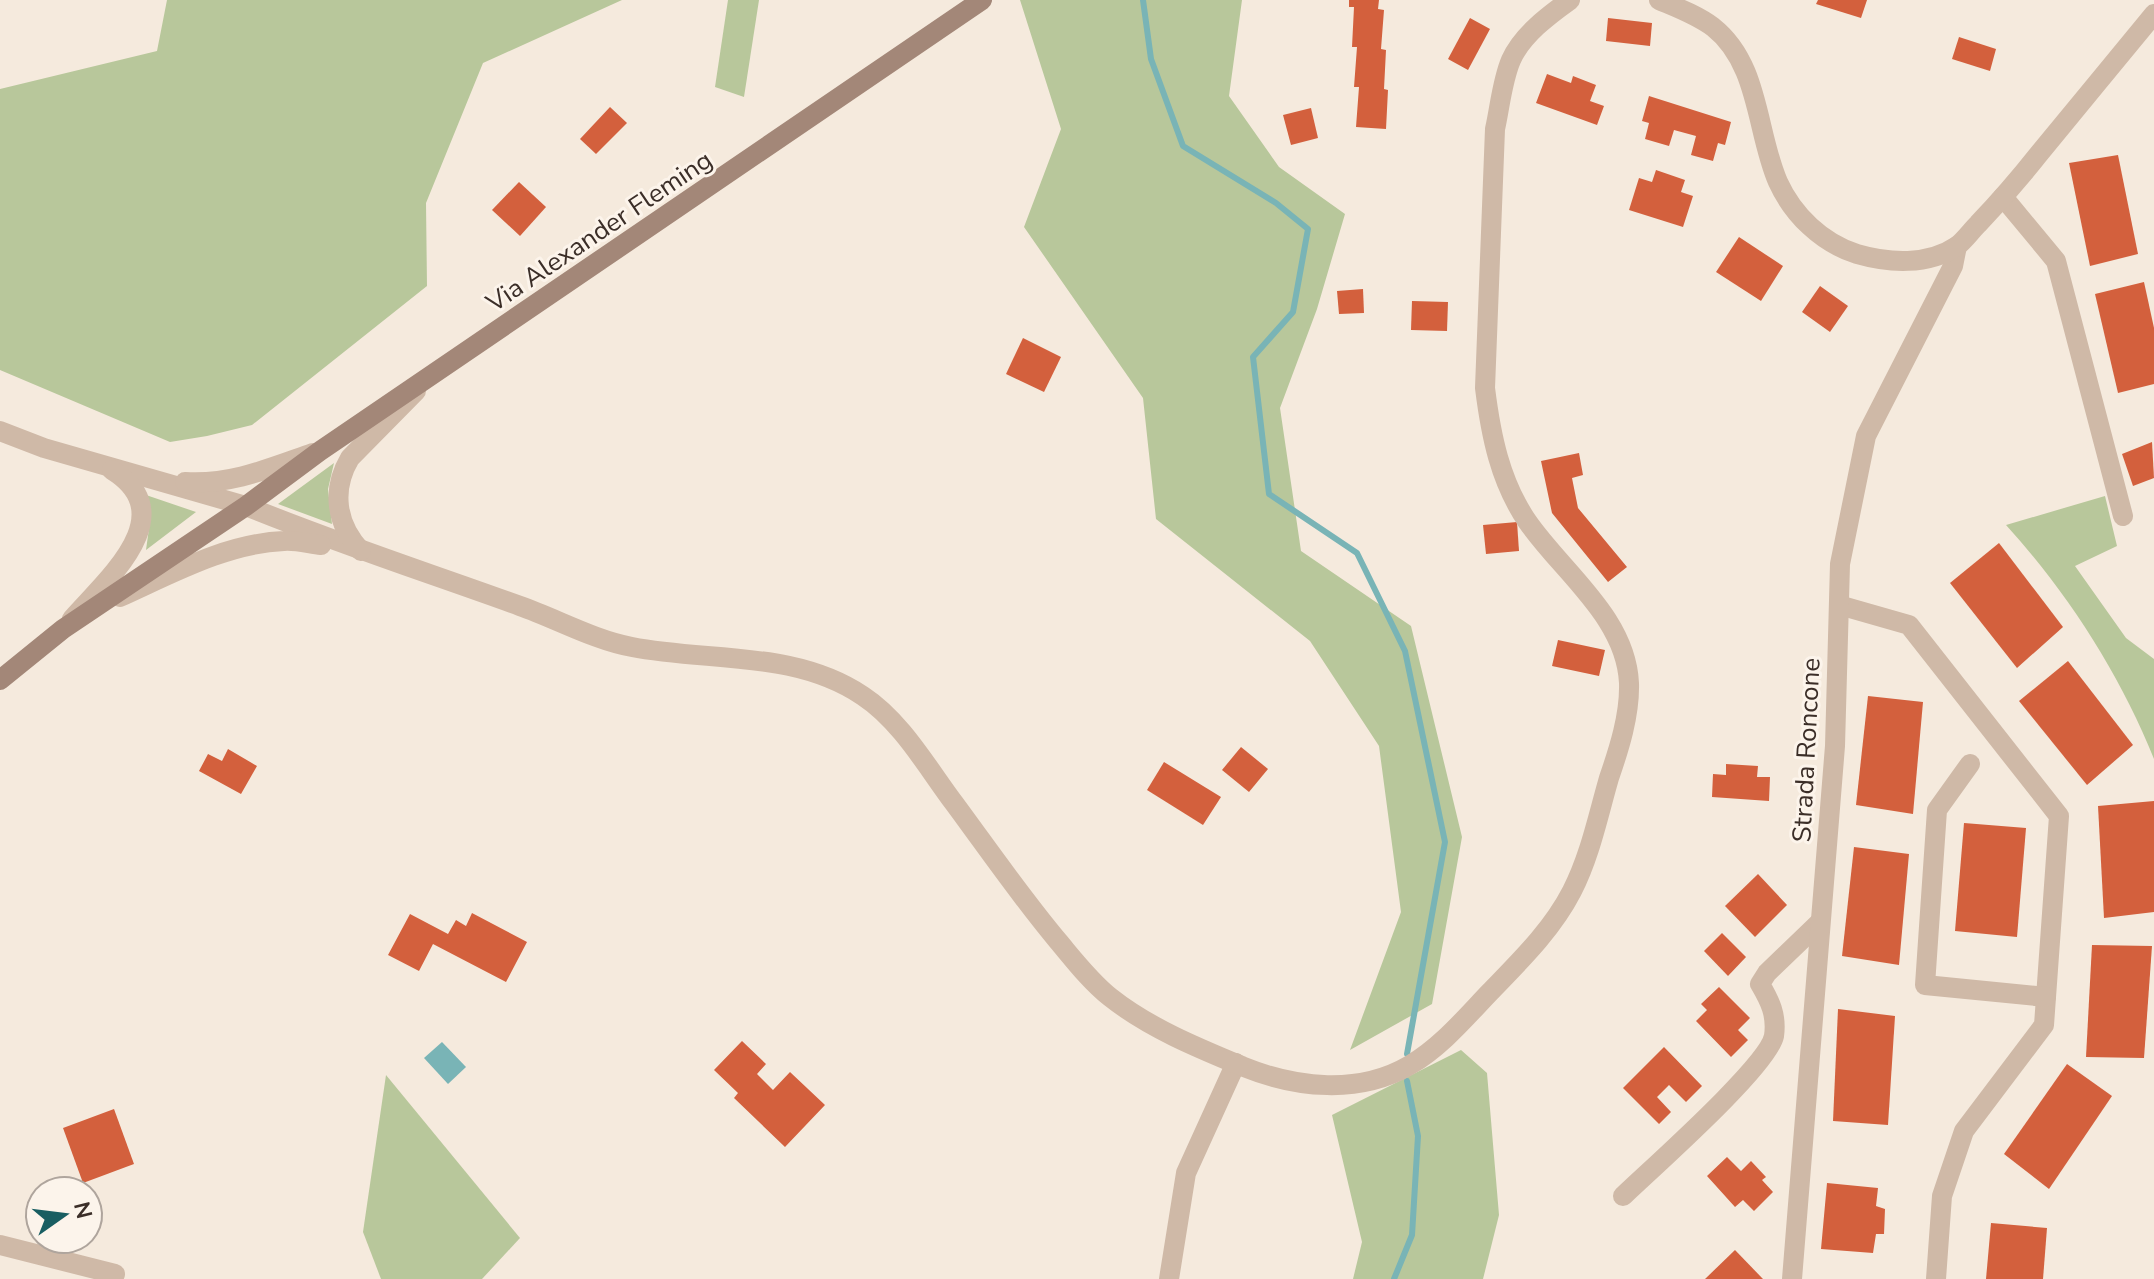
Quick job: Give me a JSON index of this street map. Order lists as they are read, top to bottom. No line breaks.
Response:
{"streets":{"main road":["Via Alexander Fleming"],"street":["Strada Roncone"]},"north":"right"}
